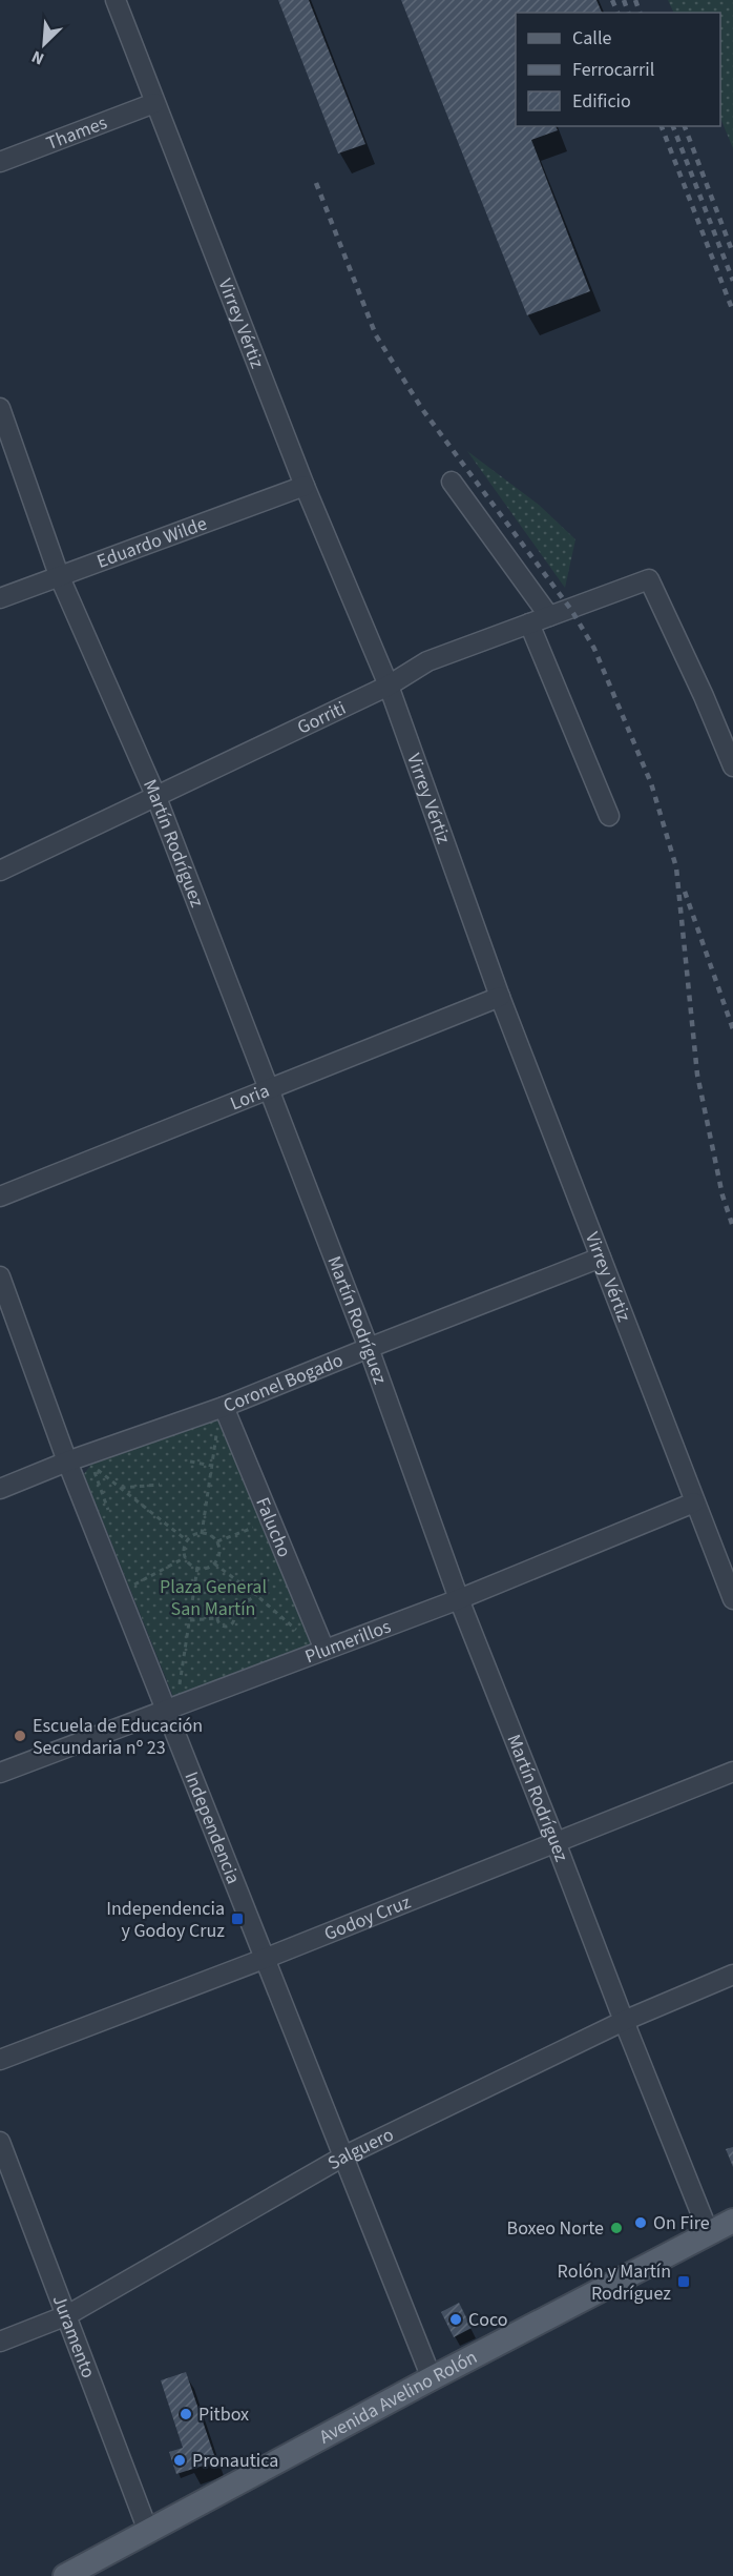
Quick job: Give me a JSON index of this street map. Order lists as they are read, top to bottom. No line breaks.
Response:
{"streets":{"main road":["Avenida Avelino Rolón"],"street":["Thames","Virrey Vértiz","Eduardo Wilde","Gorriti","Martín Rodríguez","Loria","Coronel Bogado","Falucho","Plumerillos","Independencia","Godoy Cruz","Salguero","Juramento"]},"crossings":[["Thames","Virrey Vértiz"],["Virrey Vértiz","Eduardo Wilde"],["Virrey Vértiz","Gorriti"],["Virrey Vértiz","Loria"],["Virrey Vértiz","Coronel Bogado"],["Virrey Vértiz","Plumerillos"],["Eduardo Wilde","Martín Rodríguez"],["Gorriti","Martín Rodríguez"],["Martín Rodríguez","Loria"],["Martín Rodríguez","Coronel Bogado"],["Martín Rodríguez","Plumerillos"],["Martín Rodríguez","Godoy Cruz"],["Martín Rodríguez","Salguero"],["Martín Rodríguez","Avenida Avelino Rolón"],["Coronel Bogado","Falucho"],["Coronel Bogado","Independencia"],["Falucho","Plumerillos"],["Plumerillos","Independencia"],["Independencia","Godoy Cruz"],["Independencia","Salguero"],["Independencia","Avenida Avelino Rolón"],["Salguero","Juramento"],["Juramento","Avenida Avelino Rolón"]],"parks":["Plaza General San Martín"],"places":{"other":["Escuela de Educación Secundaria nº 23","On Fire","Boxeo Norte","Coco","Pitbox","Pronautica"],"transit":["Independencia y Godoy Cruz","Rolón y Martín Rodríguez"]},"legend":["Calle","Ferrocarril","Edificio"],"north":"bottom left"}
